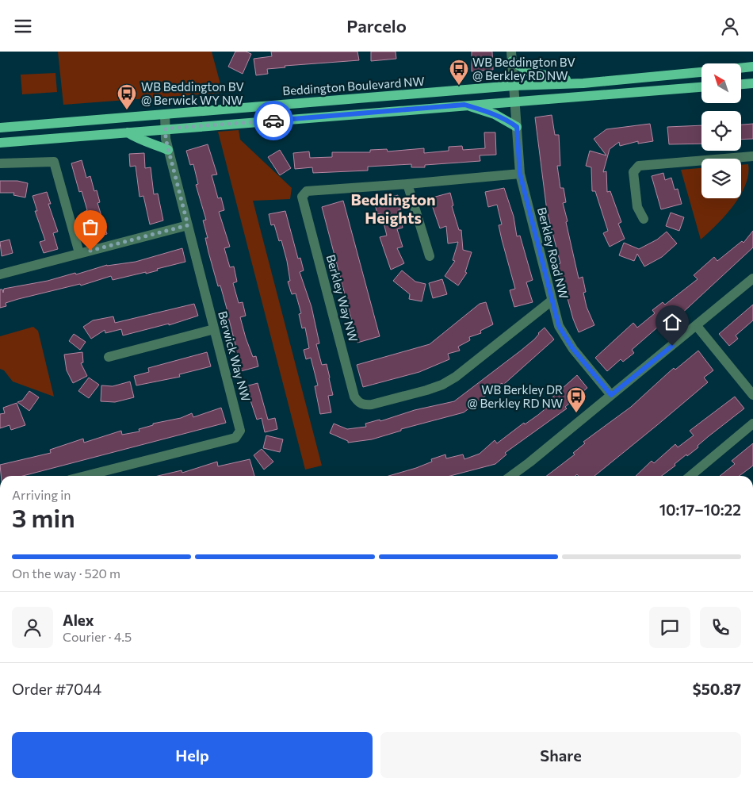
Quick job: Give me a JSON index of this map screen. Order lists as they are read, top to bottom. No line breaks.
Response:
{"streets":{"main road":["Beddington Boulevard NW"],"street":["Berkley Road NW","Berkley Way NW","Berwick Way NW"]},"crossings":[["Beddington Boulevard NW","Berkley Road NW"],["Beddington Boulevard NW","Berwick Way NW"],["Berkley Road NW","Berkley Way NW"]],"districts":["Beddington Heights"],"places":{"bus stop":["WB Beddington BV @ Berkley RD NW","WB Beddington BV @ Berwick WY NW","WB Berkley DR @ Berkley RD NW"]},"north":"top left","page":{"header":"Parcelo","heading":["3 min","Arriving in","10:17–10:22"],"panel":["Alex","Courier · 4.5","Order #7044","$50.87"],"bar":"On the way · 520 m","buttons":["Help","Share"]}}
